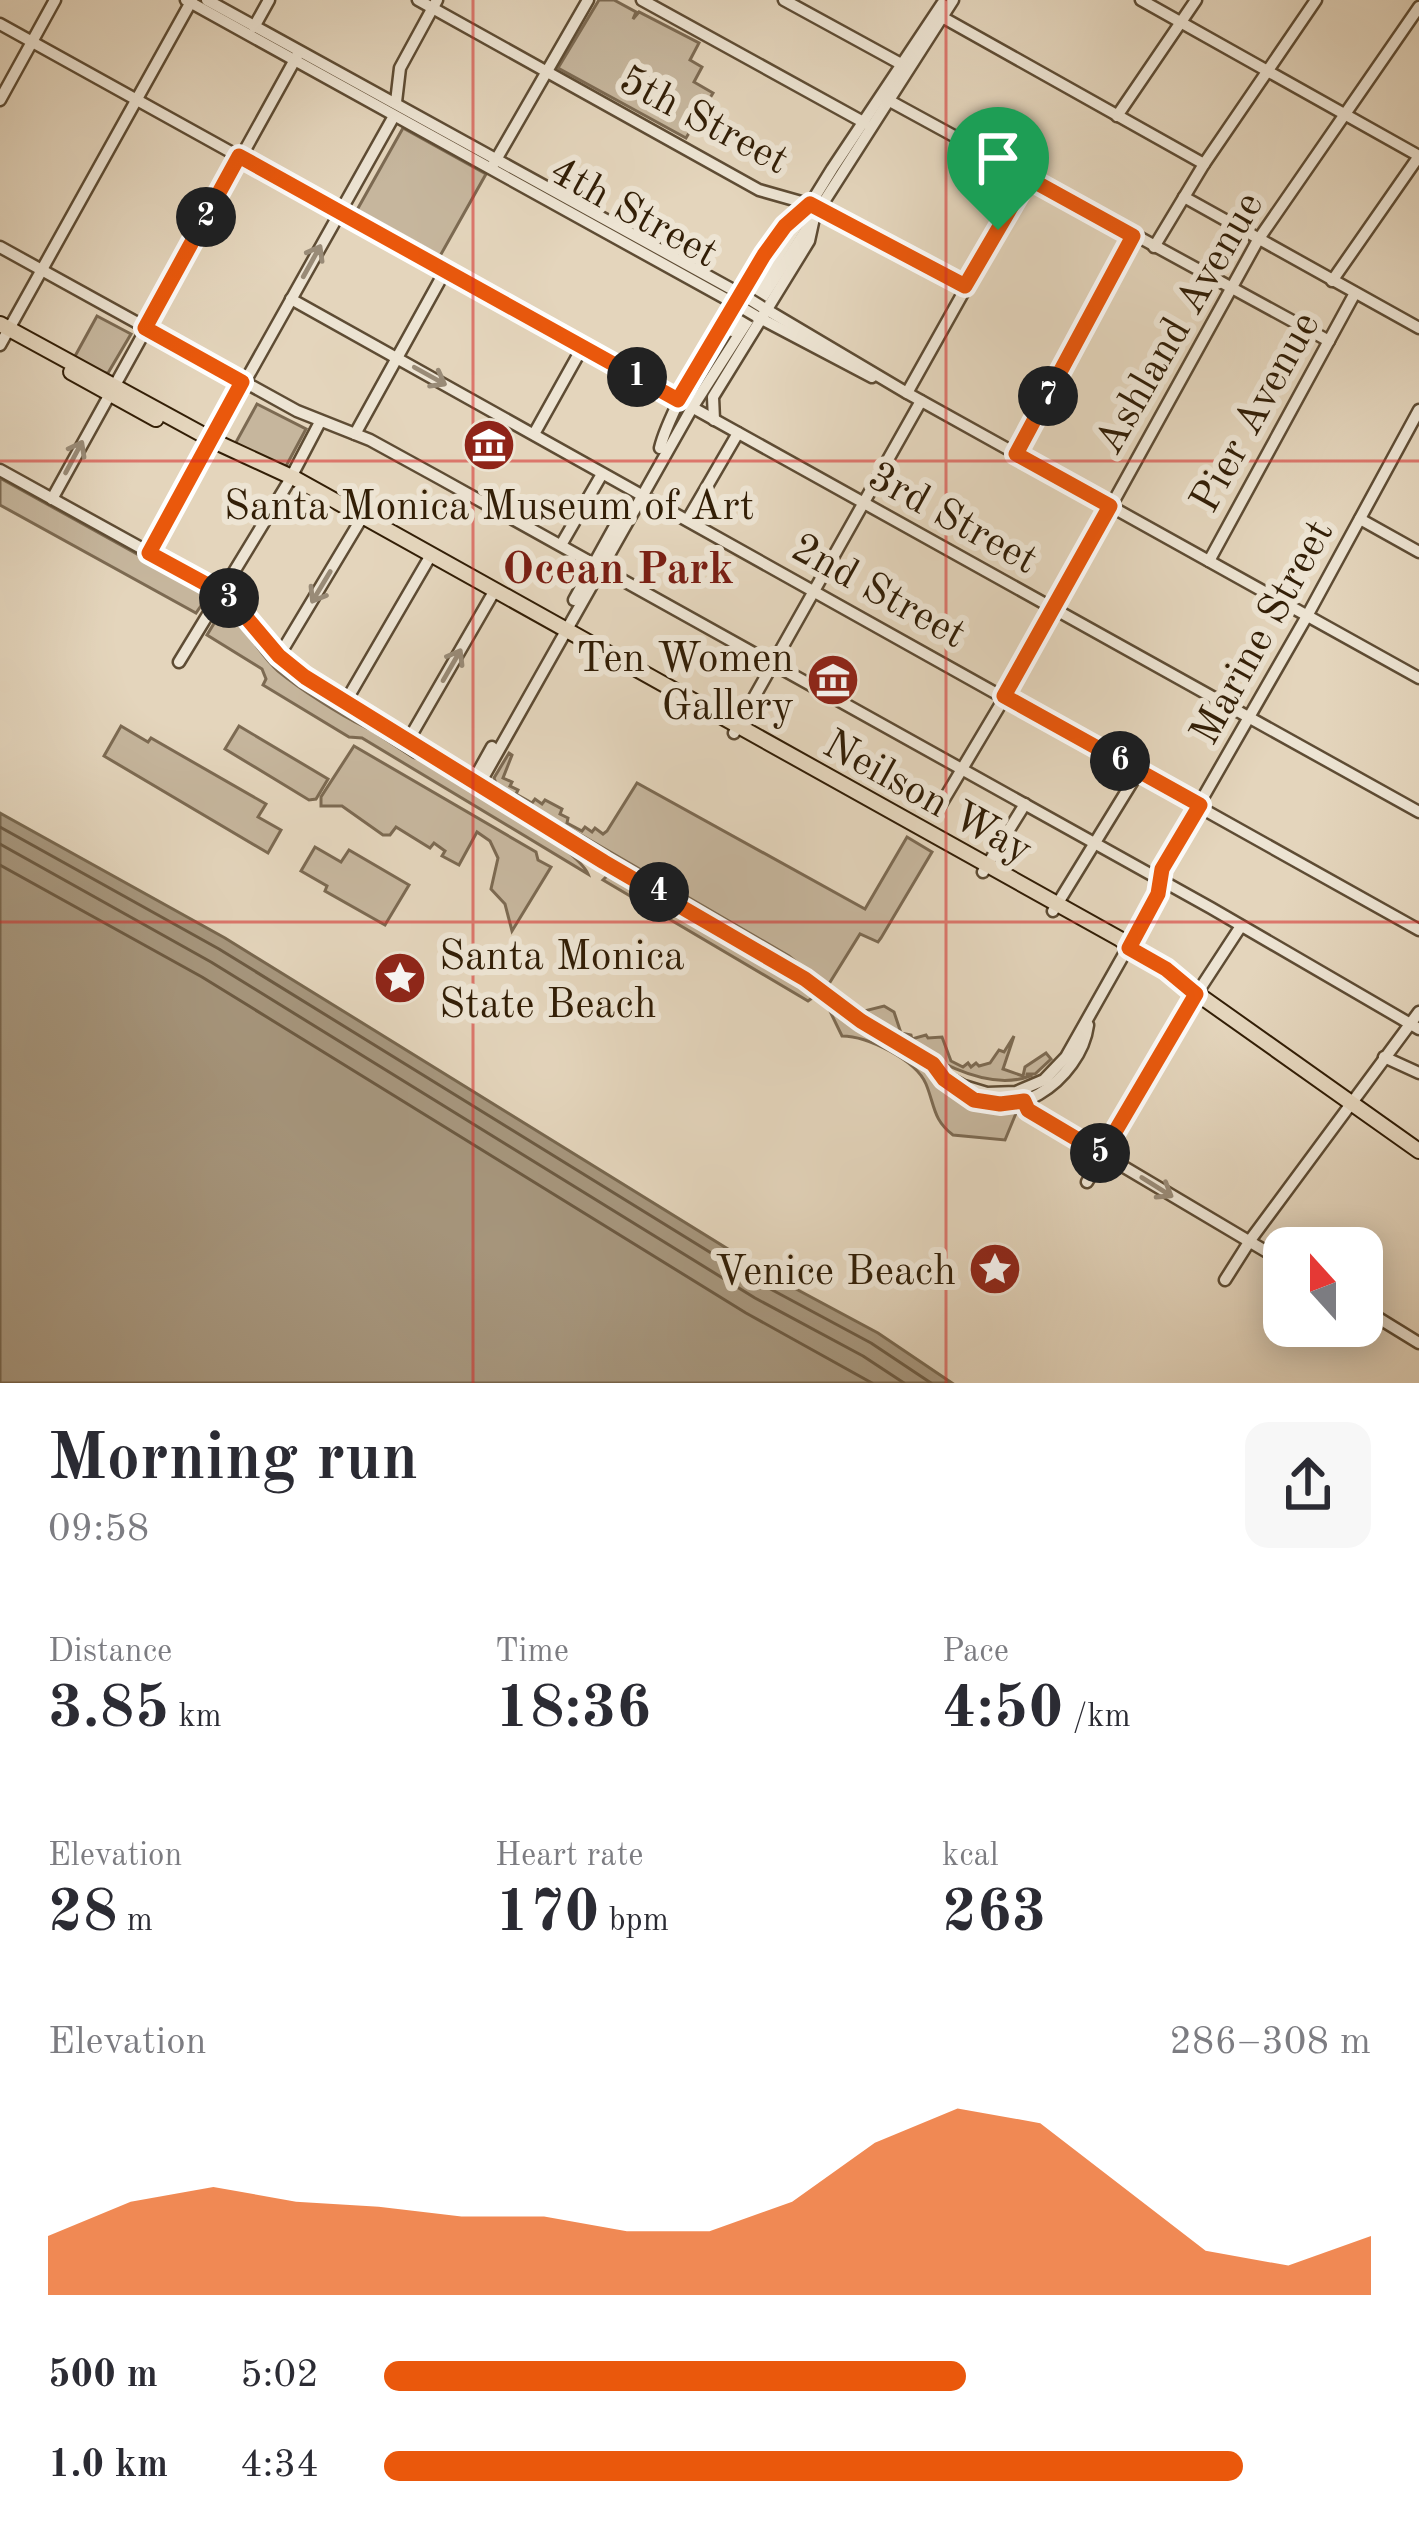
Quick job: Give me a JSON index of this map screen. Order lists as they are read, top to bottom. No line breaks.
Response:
{"streets":{"main road":["Neilson Way"],"street":["5th Street","4th Street","Ashland Avenue","Pier Avenue","3rd Street","2nd Street","Marine Street"]},"crossings":[["4th Street","Ashland Avenue"],["4th Street","Pier Avenue"],["4th Street","Marine Street"],["Ashland Avenue","3rd Street"],["Ashland Avenue","2nd Street"],["3rd Street","Marine Street"],["2nd Street","Marine Street"],["Marine Street","Neilson Way"]],"districts":["Ocean Park"],"places":{"museum":["Santa Monica Museum of Art","Ten Women Gallery"],"place":["Santa Monica State Beach","Venice Beach"]},"north":"top","page":{"pins":["2","1","7","3","6","4","5"],"heading":["Morning run","09:58"],"stats":[["Distance","3.85 km"],["Time","18:36"],["Pace","4:50 /km"],["Elevation","28 m"],["Heart rate","170 bpm"],["kcal","263"]],"chart":["Elevation","286–308 m"],"list":[{"name":"500 m","note":"5:02"},{"name":"1.0 km","note":"4:34"}]}}
